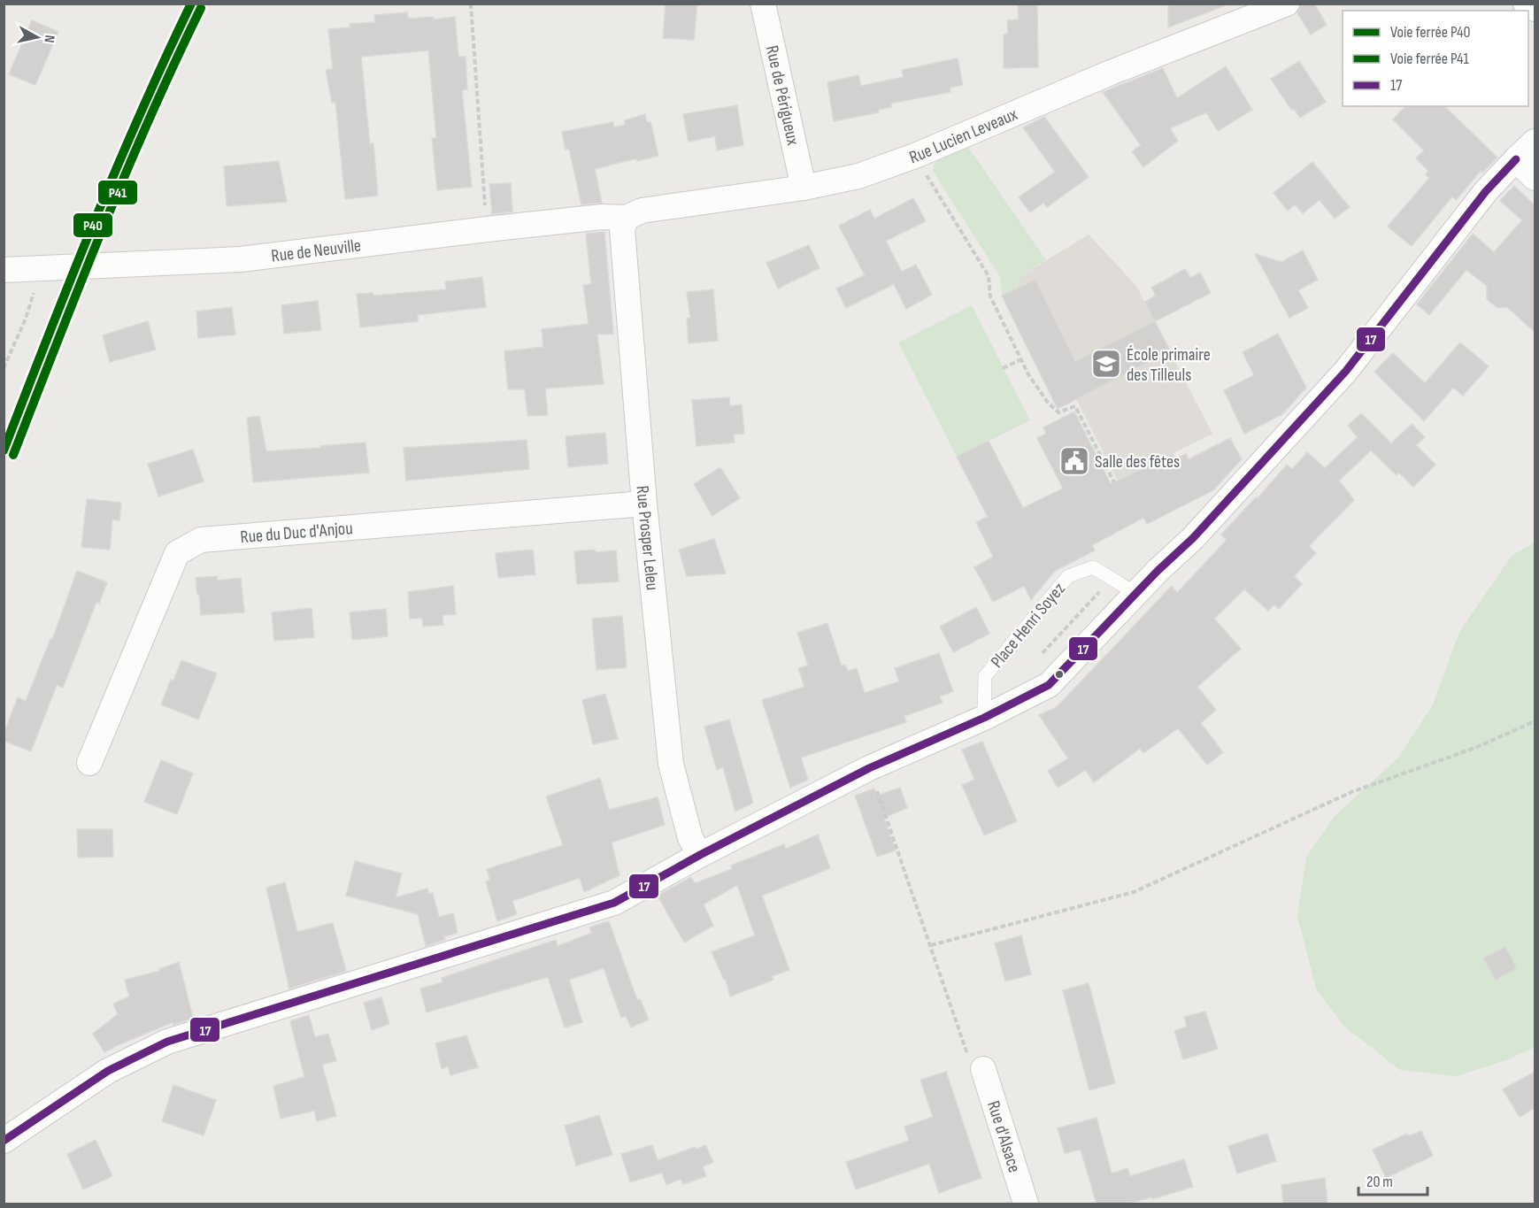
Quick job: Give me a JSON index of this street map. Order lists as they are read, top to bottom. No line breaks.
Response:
{"streets":{"street":["Rue de Périgueux","Rue Lucien Leveaux","Rue de Neuville","Rue du Duc d'Anjou","Rue Prosper Leleu","Rue d'Alsace"],"lane":["Place Henri Soyez"]},"crossings":[["Rue de Périgueux","Rue Lucien Leveaux"],["Rue Lucien Leveaux","Rue de Neuville"],["Rue Lucien Leveaux","Rue Prosper Leleu"],["Rue de Neuville","Rue Prosper Leleu"],["Rue du Duc d'Anjou","Rue Prosper Leleu"]],"places":{"school or university":["École primaire des Tilleuls"],"public building":["Salle des fêtes"]},"lines":["rail line P40","rail line P41","transit line 17"],"legend":["Voie ferrée P40","Voie ferrée P41","17"],"scale_bar":"20 m","north":"right"}
